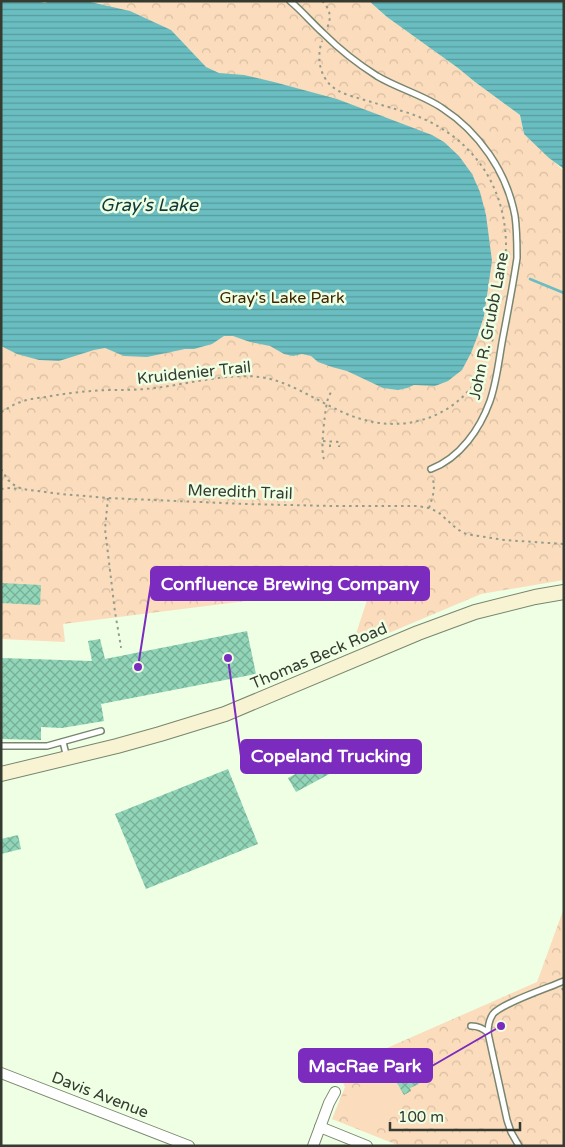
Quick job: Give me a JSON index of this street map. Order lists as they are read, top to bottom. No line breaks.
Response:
{"streets":{"main road":["Thomas Beck Road"],"street":["Davis Avenue"],"lane":["John R. Grubb Lane"],"path":["Kruidenier Trail","Meredith Trail"]},"crossings":[["John R. Grubb Lane","Kruidenier Trail"]],"water":["Gray's Lake"],"parks":["Gray's Lake Park"],"places":["Copeland Trucking","Confluence Brewing Company","MacRae Park"],"scale_bar":"100 m"}
